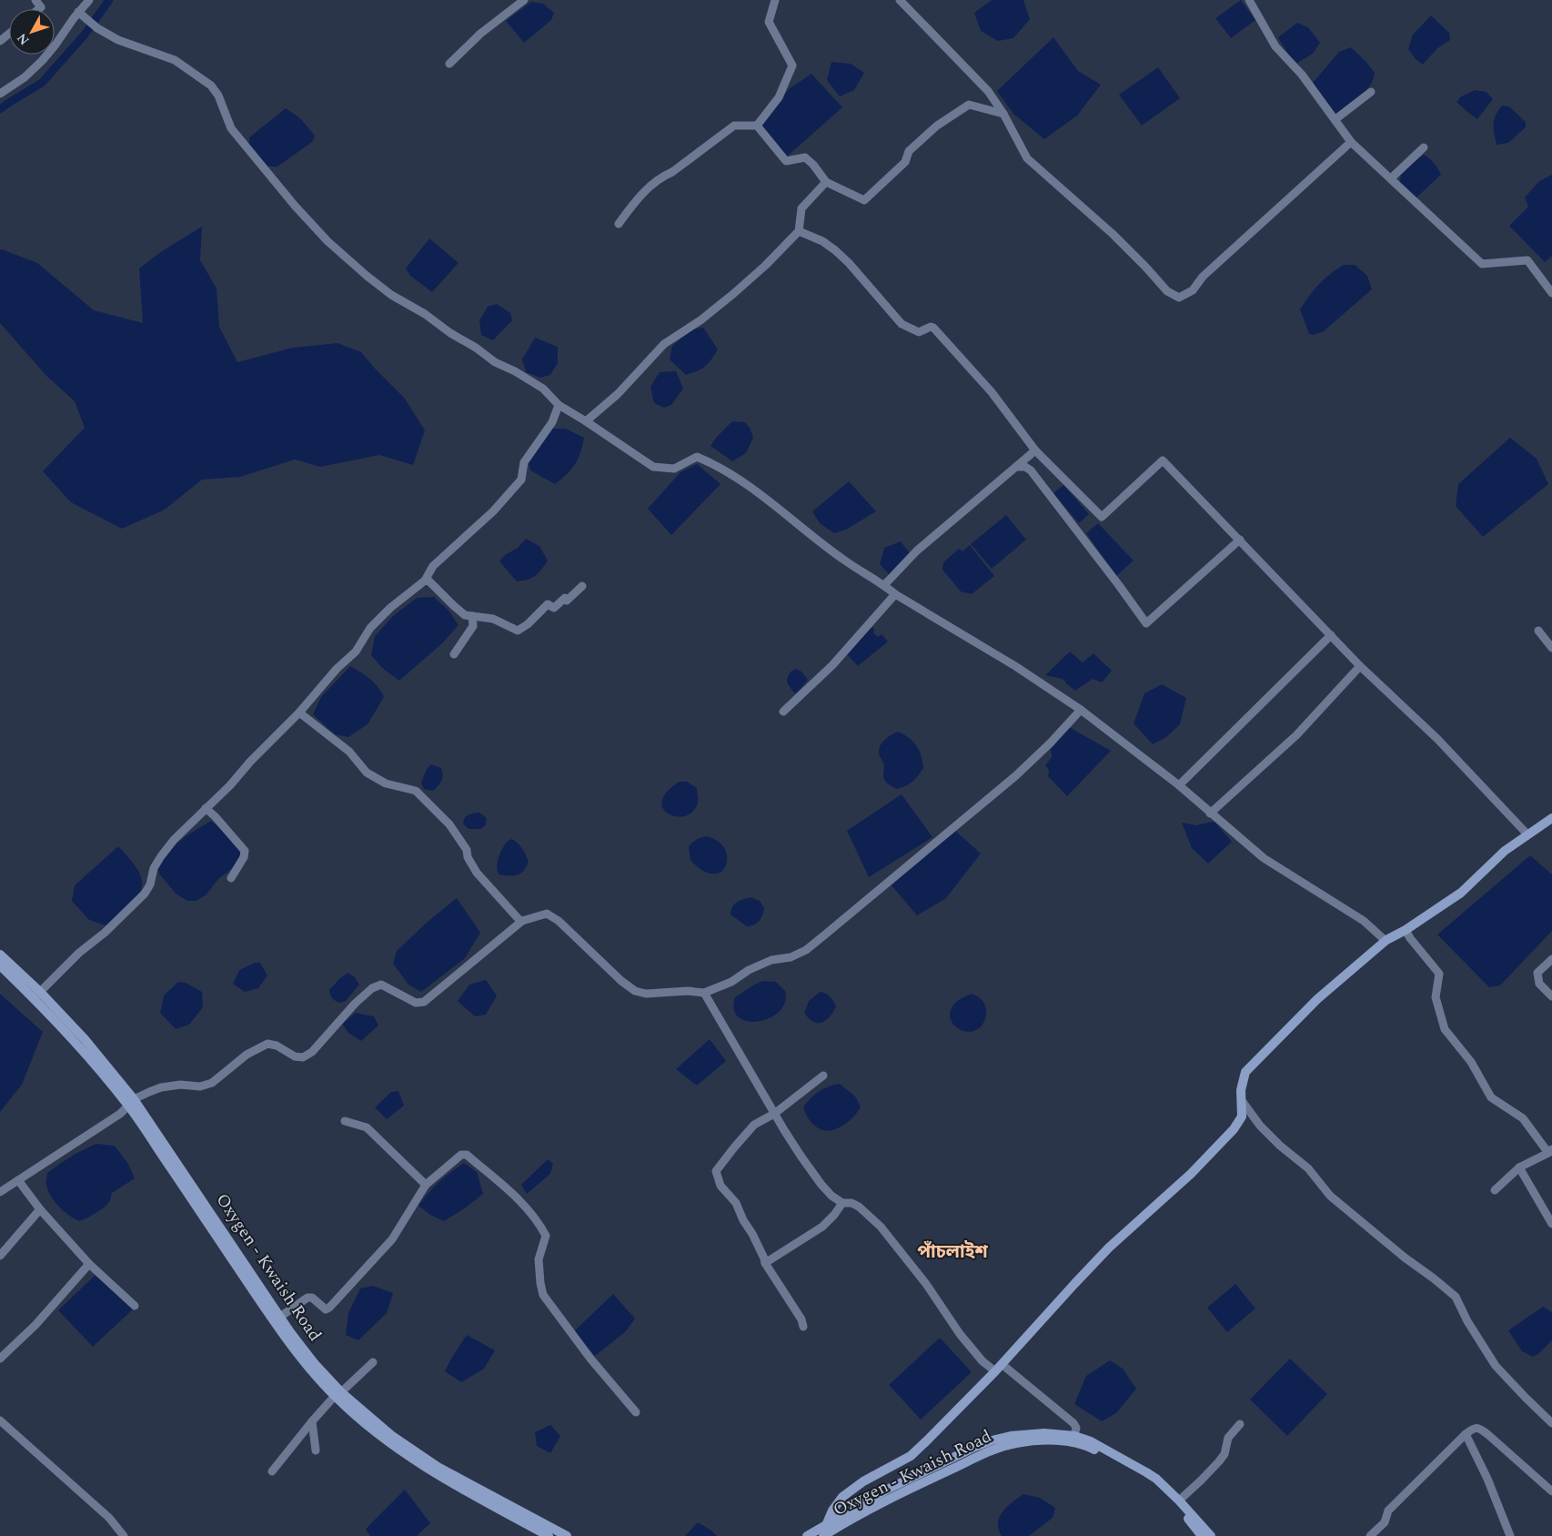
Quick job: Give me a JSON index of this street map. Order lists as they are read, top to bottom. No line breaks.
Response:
{"streets":{"main road":["Oxygen - Kwaish Road"]},"districts":["পাঁচলাইশ"],"north":"bottom left"}
